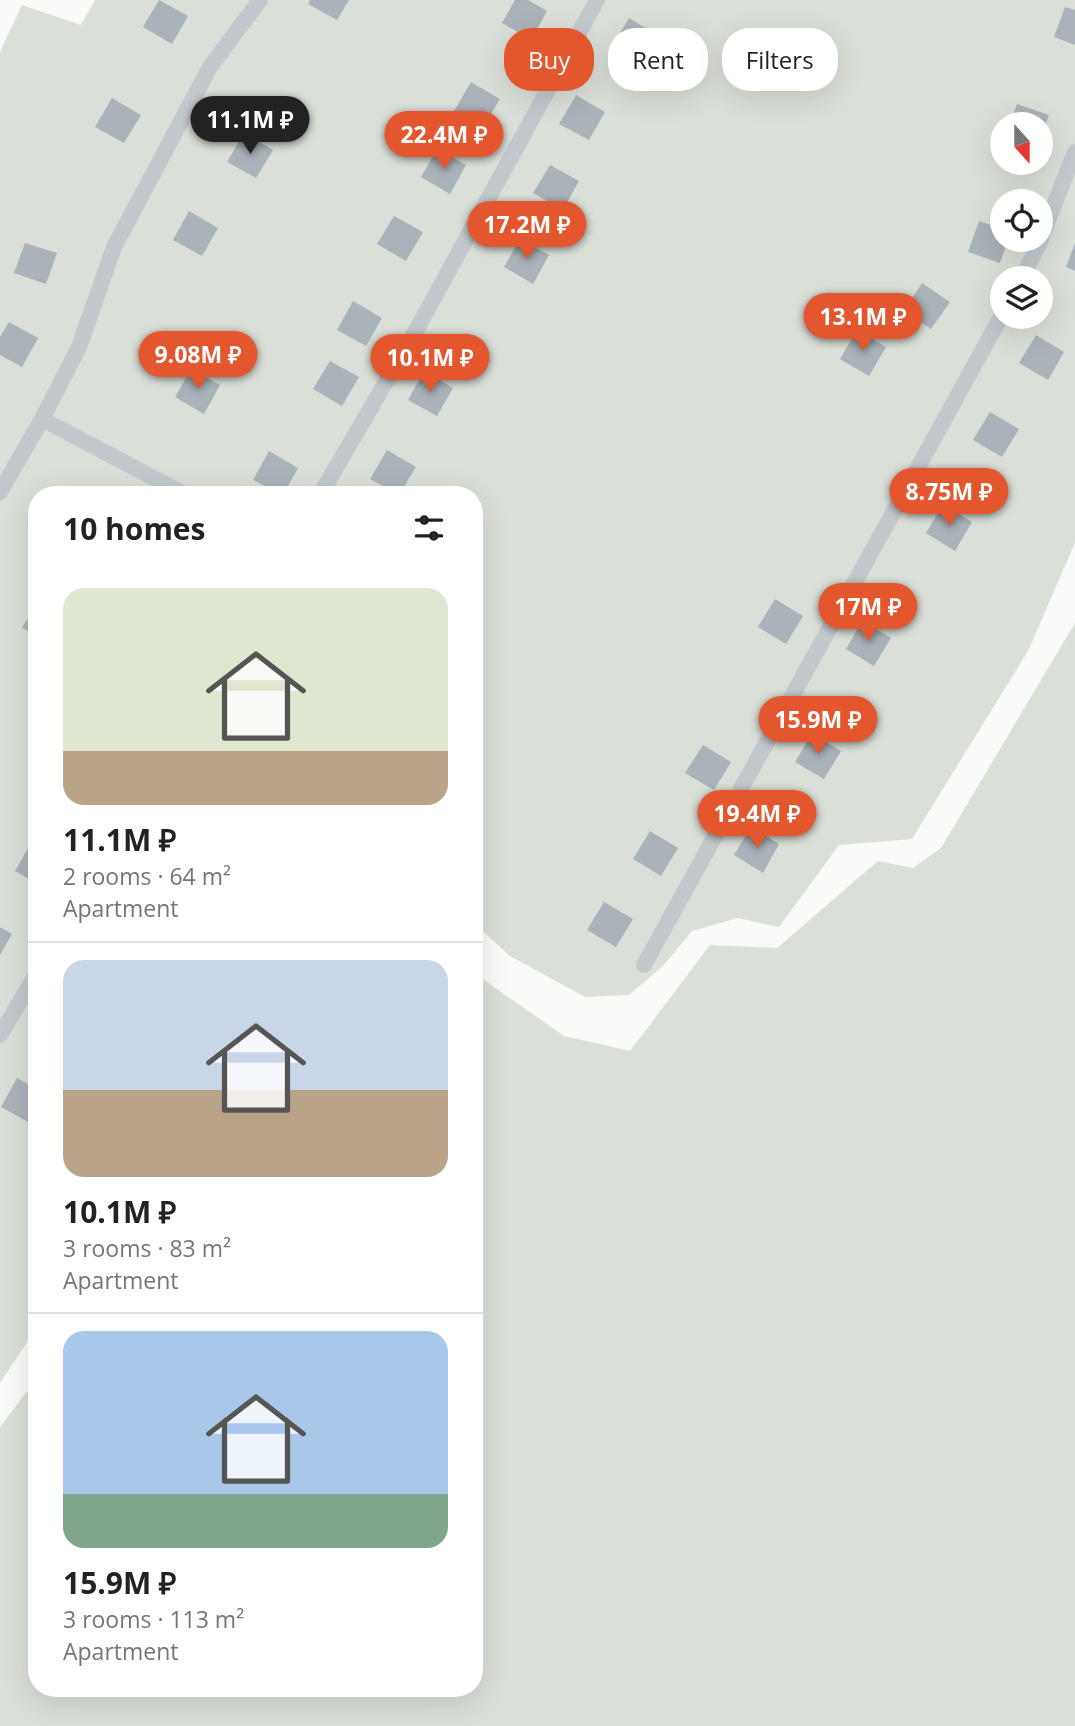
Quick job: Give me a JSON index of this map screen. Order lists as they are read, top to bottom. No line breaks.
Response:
{"north":"bottom","page":{"chip":["Buy","Rent","Filters"],"price":["11.1M ₽","22.4M ₽","17.2M ₽","13.1M ₽","9.08M ₽","10.1M ₽","8.75M ₽","17M ₽","15.9M ₽","19.4M ₽"],"heading":"10 homes","list":[{"name":"11.1M ₽","note":"2 rooms · 64 m² · Apartment"},{"name":"10.1M ₽","note":"3 rooms · 83 m² · Apartment"},{"name":"15.9M ₽","note":"3 rooms · 113 m² · Apartment"}]}}
